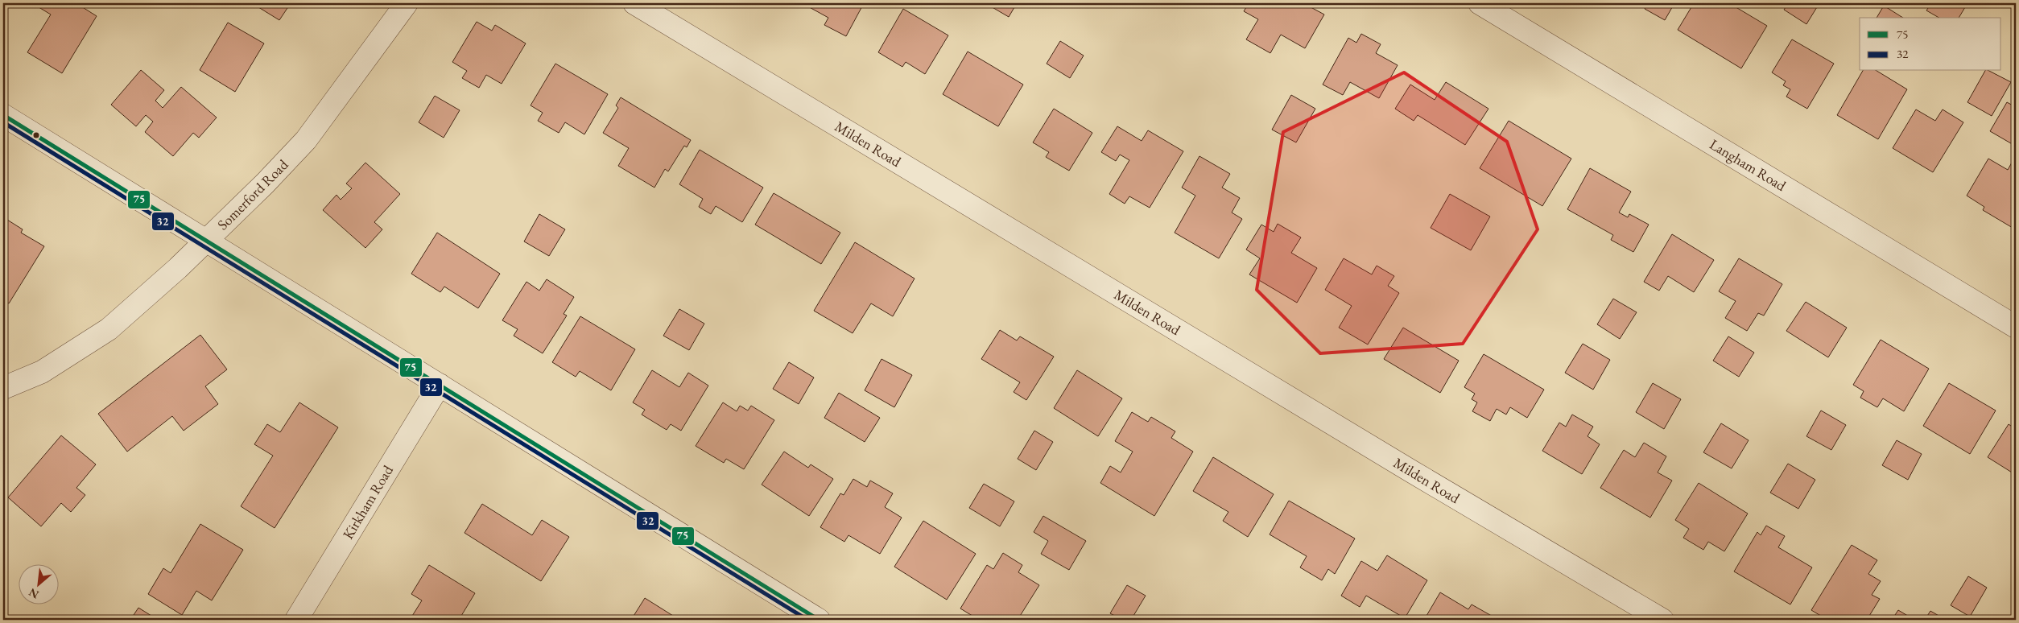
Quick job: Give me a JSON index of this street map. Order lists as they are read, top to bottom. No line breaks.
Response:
{"streets":{"street":["Milden Road","Langham Road","Somerford Road","Kirkham Road"]},"lines":["transit line 75","transit line 32"],"legend":["75","32"],"north":"bottom left"}
